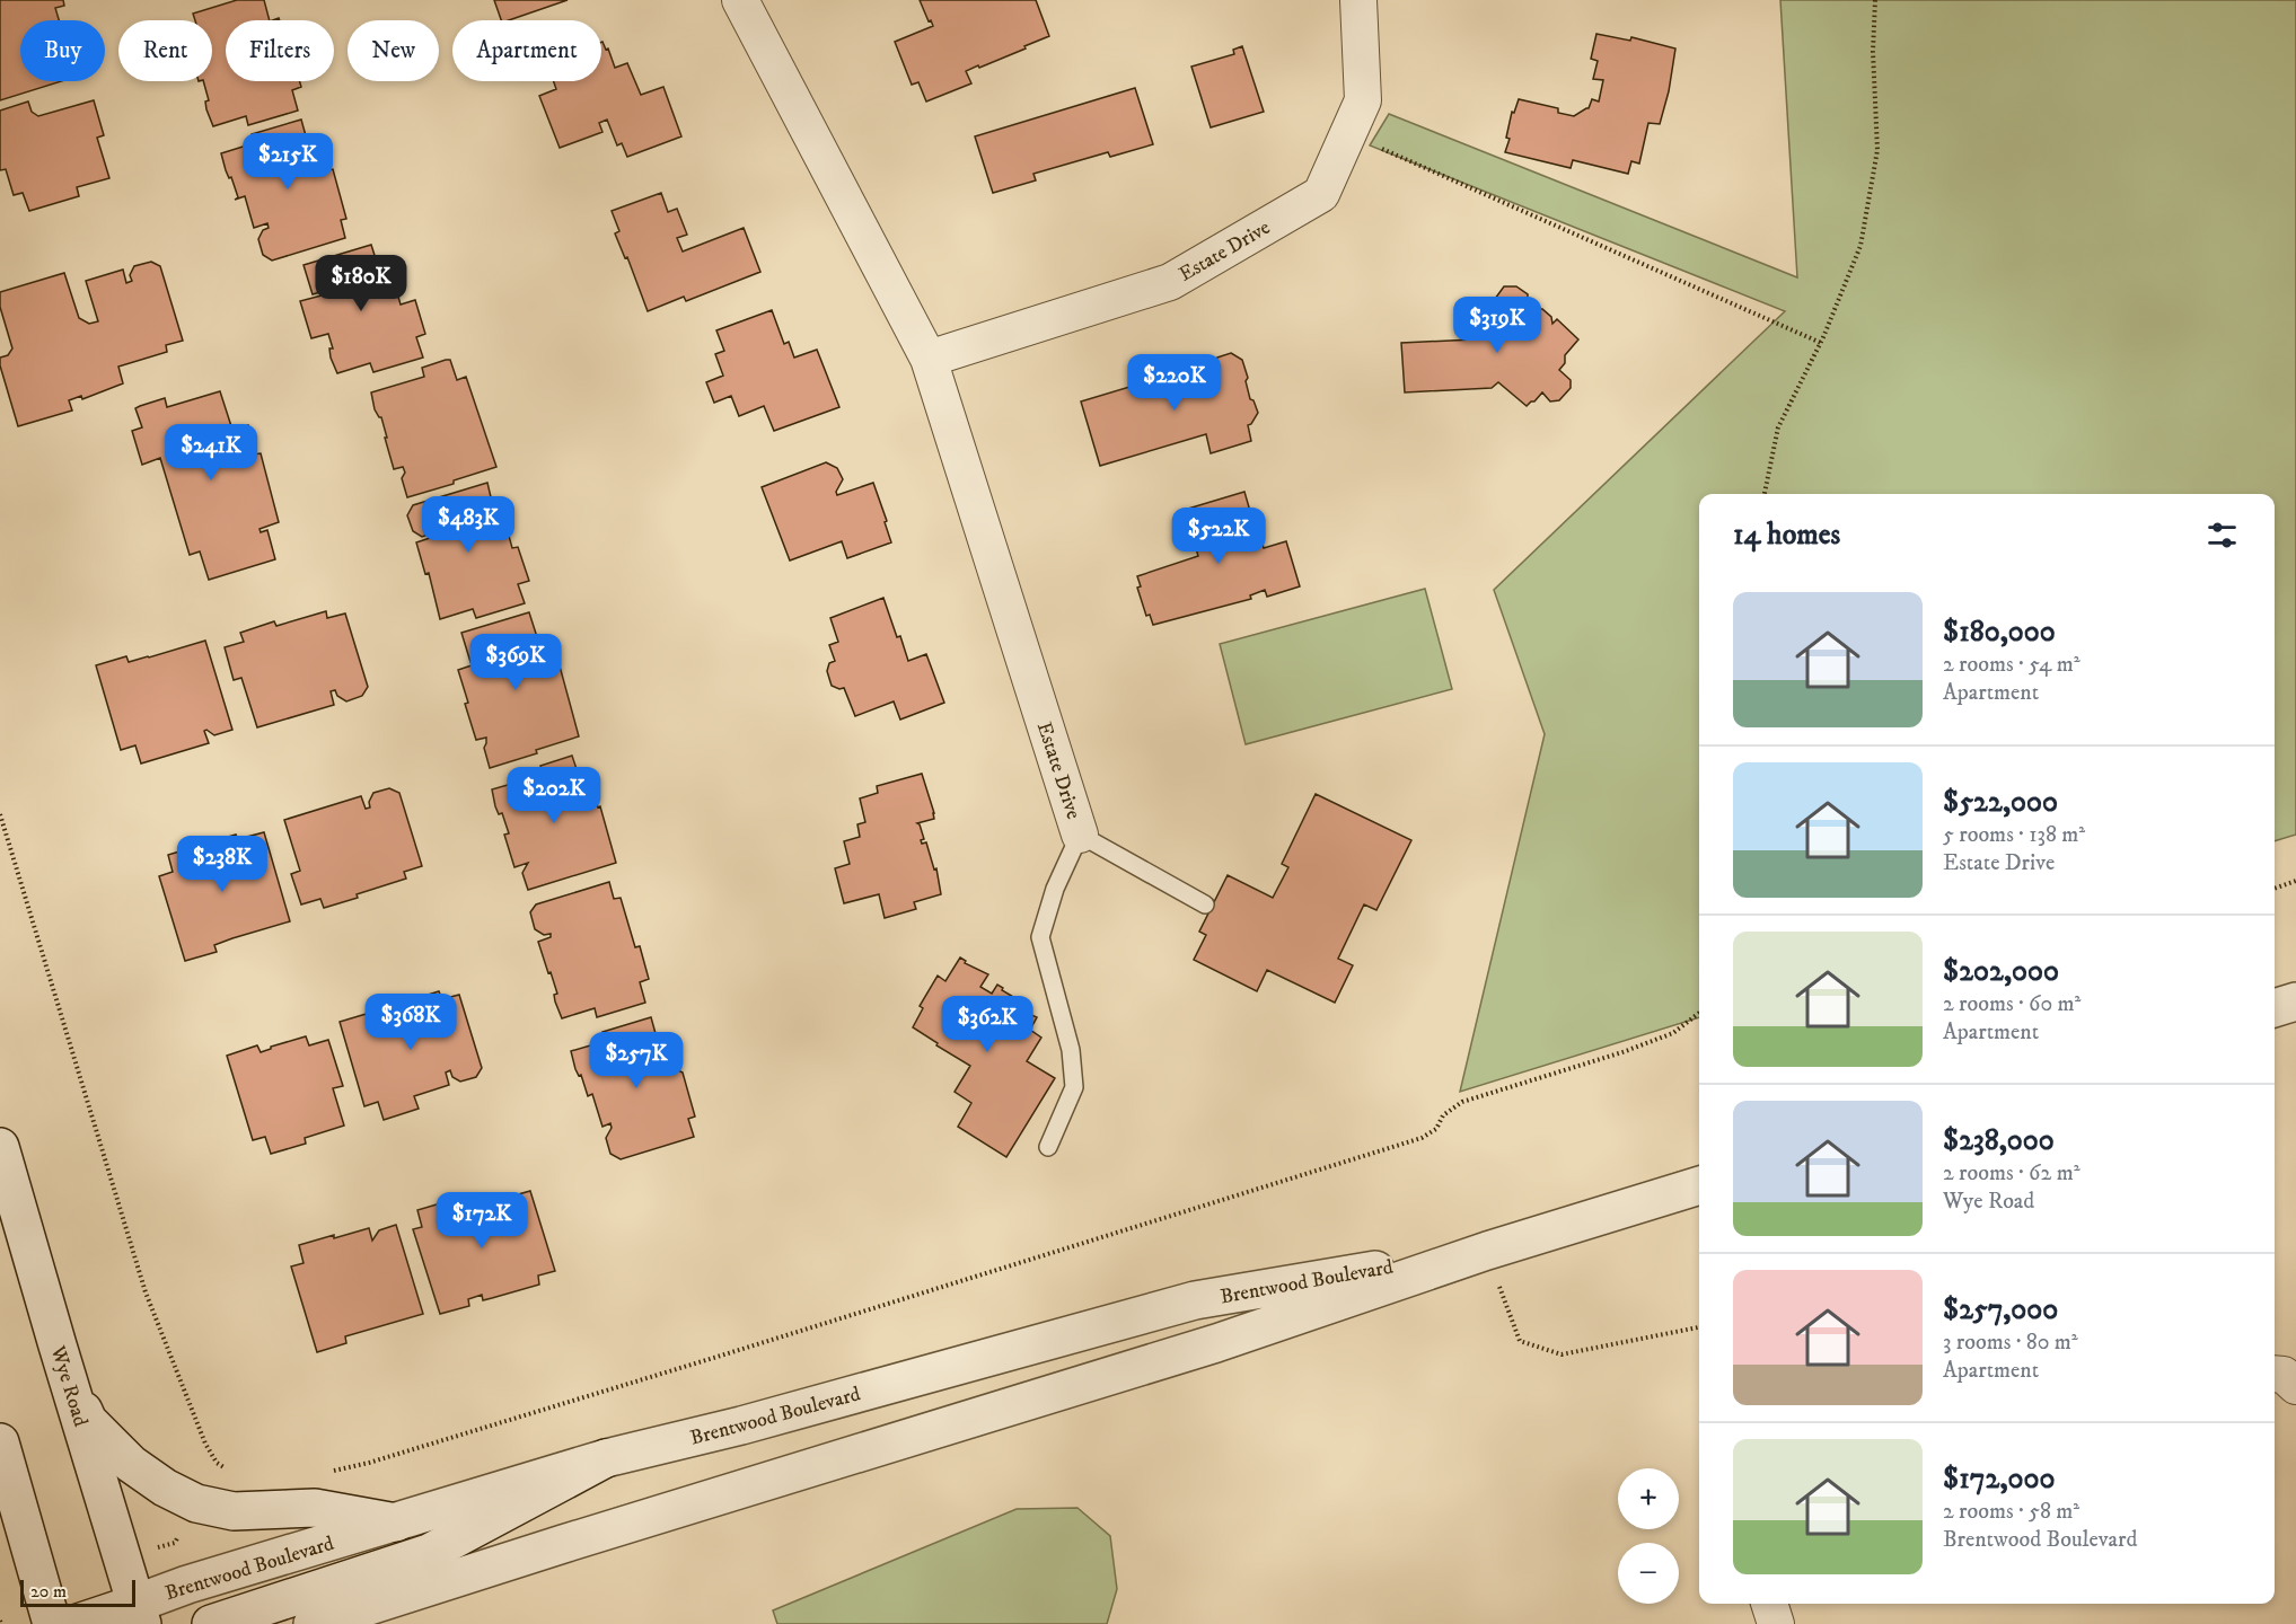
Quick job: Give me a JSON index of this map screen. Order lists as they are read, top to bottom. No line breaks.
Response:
{"streets":{"street":["Estate Drive","Brentwood Boulevard","Wye Road"]},"crossings":[["Brentwood Boulevard","Wye Road"]],"scale_bar":"20 m","page":{"chip":["Buy","Rent","Filters","New","Apartment"],"price":["$215K","$180K","$319K","$220K","$241K","$483K","$522K","$369K","$202K","$238K","$368K","$362K","$257K","$172K"],"heading":"14 homes","list":[{"name":"$180,000","note":"2 rooms · 54 m² · Apartment"},{"name":"$522,000","note":"5 rooms · 138 m² · Estate Drive"},{"name":"$202,000","note":"2 rooms · 60 m² · Apartment"},{"name":"$238,000","note":"2 rooms · 62 m² · Wye Road"},{"name":"$257,000","note":"3 rooms · 80 m² · Apartment"},{"name":"$172,000","note":"2 rooms · 58 m² · Brentwood Boulevard"}],"map_buttons":["+","−"],"scale":"20 m"}}
